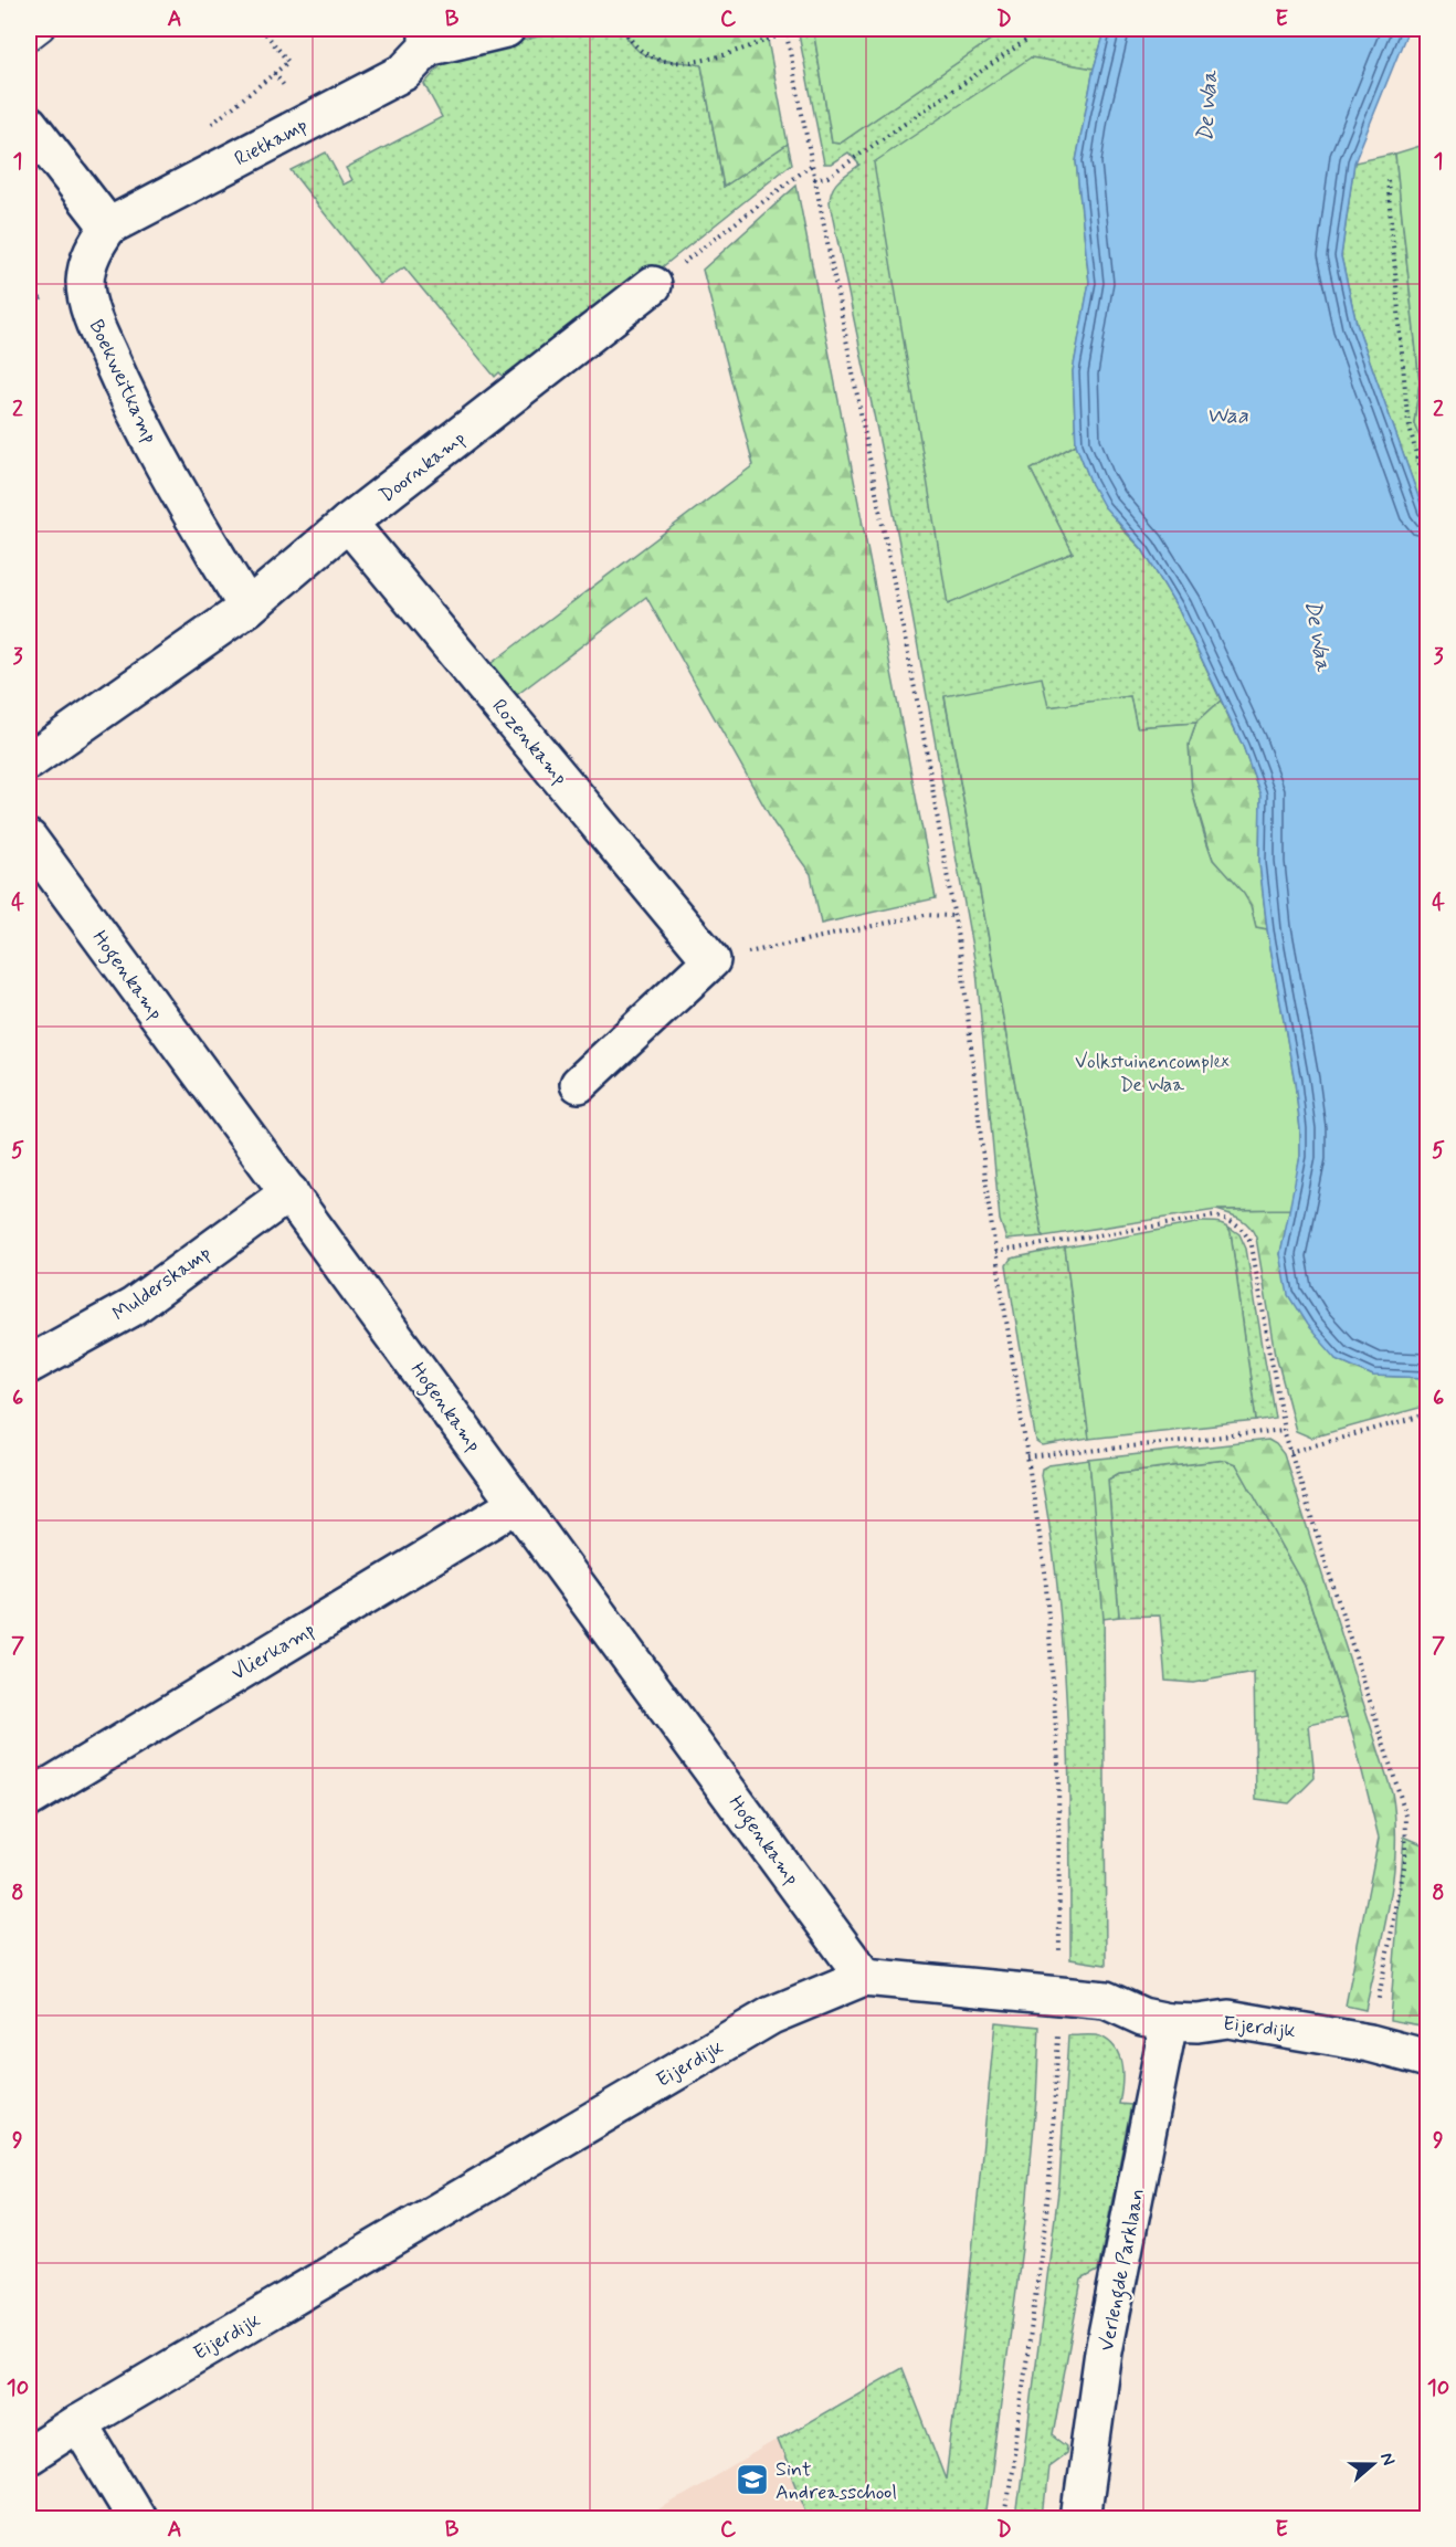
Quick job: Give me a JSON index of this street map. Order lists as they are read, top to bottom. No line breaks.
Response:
{"streets":{"street":["Rietkamp","Boekweitkamp","Doornkamp","Rozenkamp","Hogenkamp","Mulderskamp","Vlierkamp","Eijerdijk","Verlengde Parklaan"]},"crossings":[["Rietkamp","Boekweitkamp"],["Boekweitkamp","Doornkamp"],["Doornkamp","Rozenkamp"],["Hogenkamp","Mulderskamp"],["Hogenkamp","Vlierkamp"],["Hogenkamp","Eijerdijk"],["Eijerdijk","Verlengde Parklaan"]],"water":["De Waa","Waa"],"parks":["Volkstuinencomplex De Waa"],"places":{"school or university":["Sint Andreasschool"]},"north":"right","grid":{"columns":["A","B","C","D","E"],"rows":["1","2","3","4","5","6","7","8","9","10"]}}
